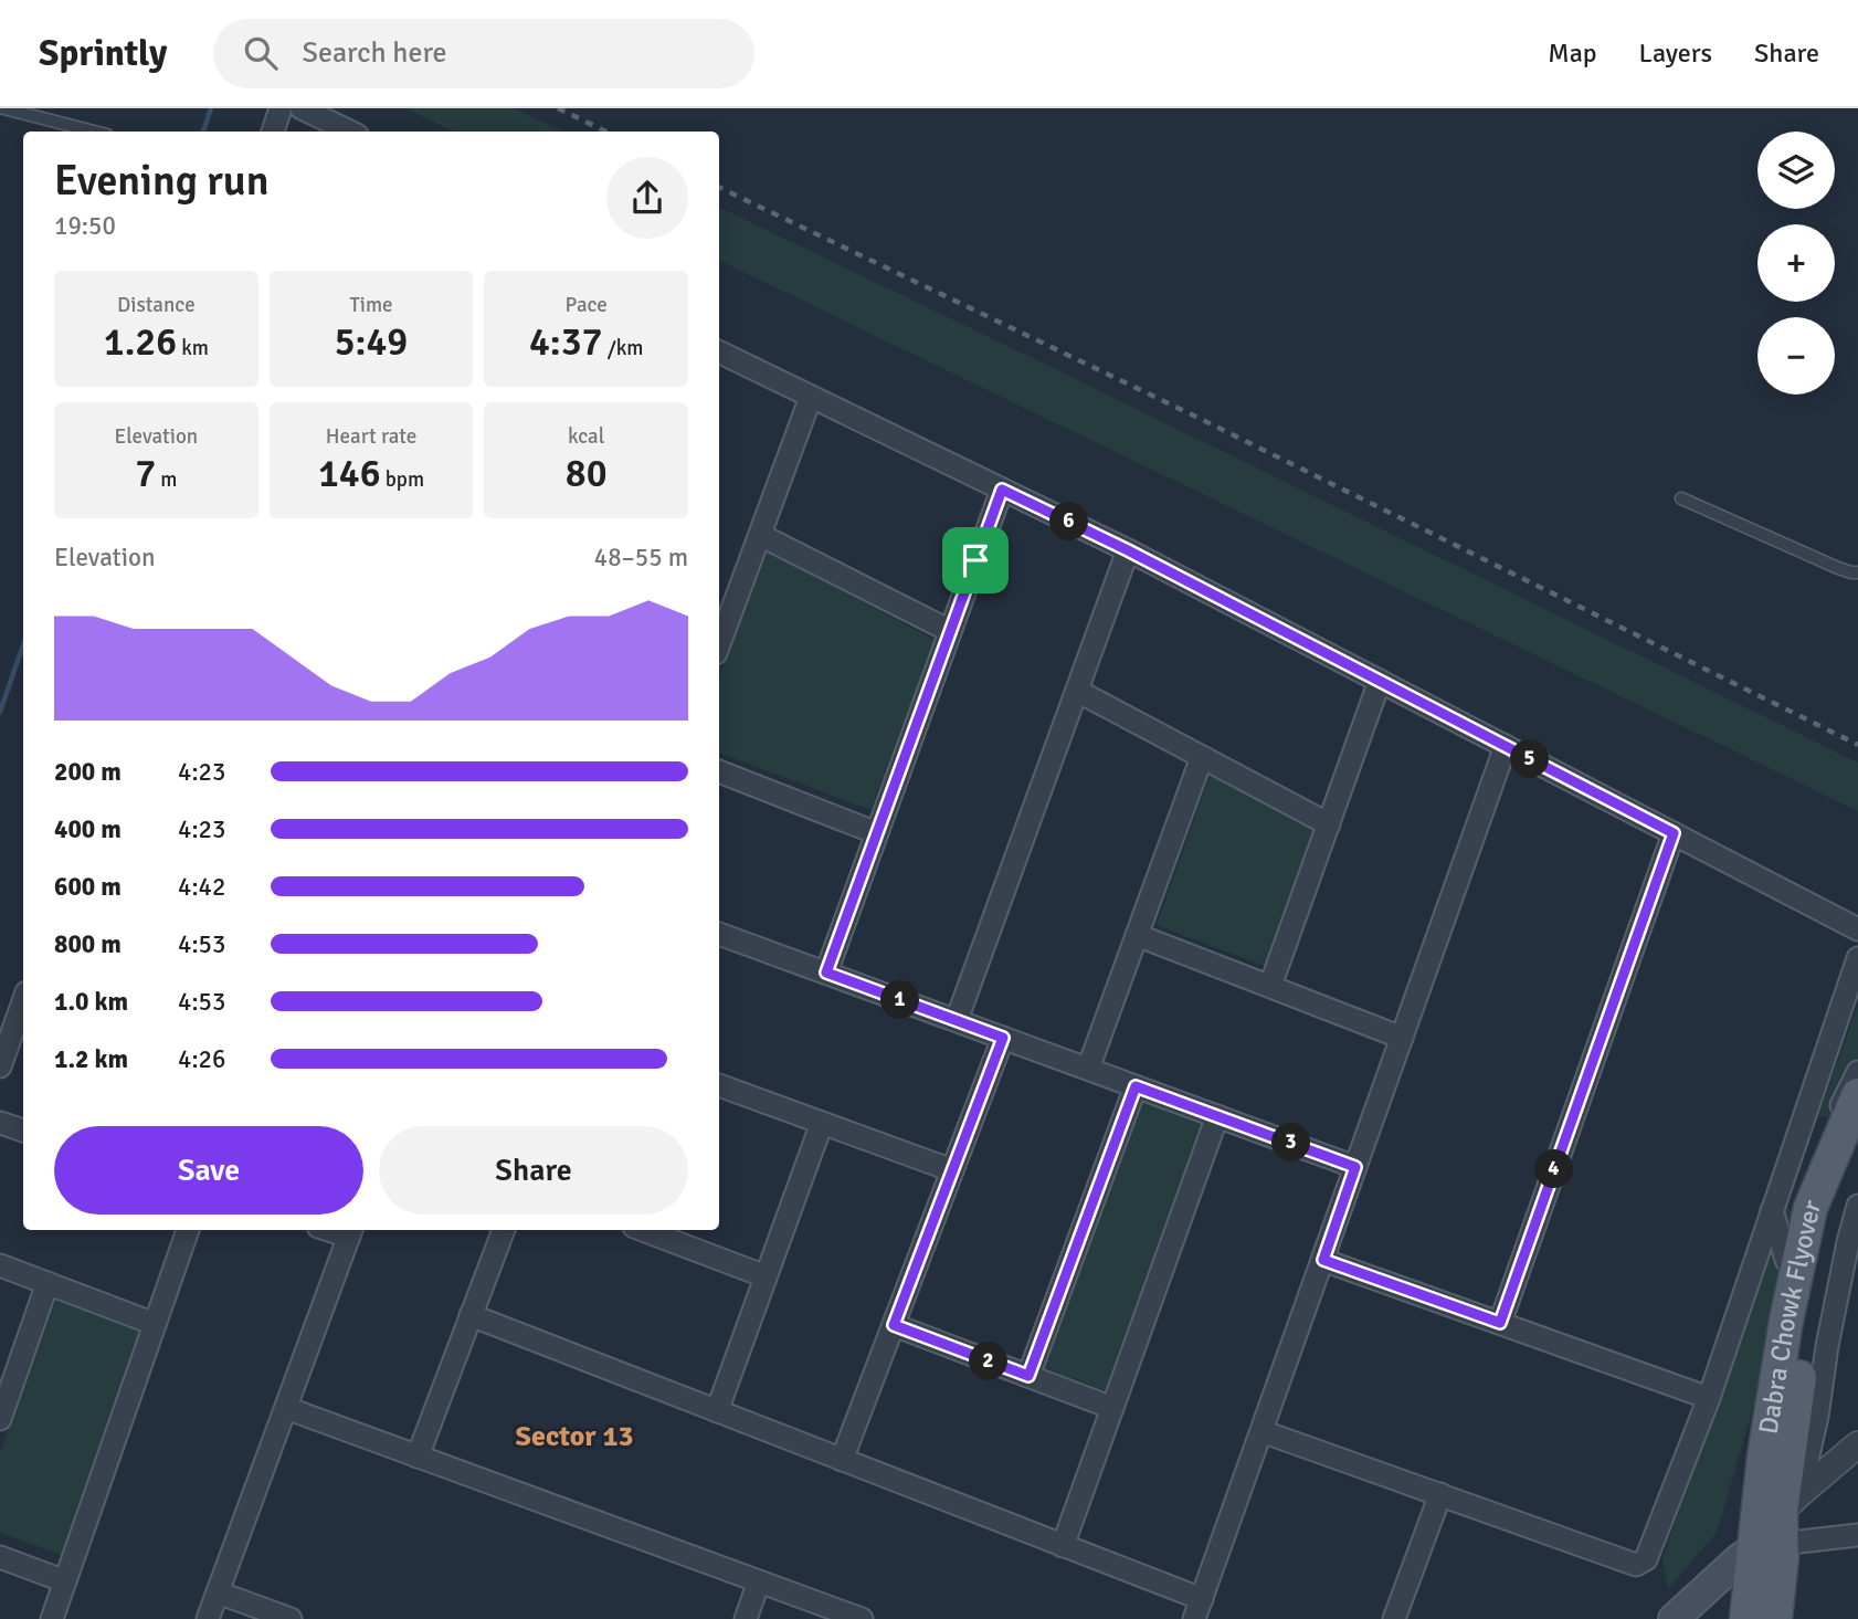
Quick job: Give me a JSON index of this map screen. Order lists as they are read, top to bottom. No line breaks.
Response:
{"streets":{"main road":["Dabra Chowk Flyover"]},"districts":["Sector 13"],"page":{"header":"Sprintly","search":"Search here","nav":["Map","Layers","Share"],"map_buttons":["+","−"],"heading":["Evening run","19:50"],"stats":[["Distance","1.26 km"],["Time","5:49"],["Pace","4:37 /km"],["Elevation","7 m"],["Heart rate","146 bpm"],["kcal","80"]],"pins":["6","5","1","3","4","2"],"chart":["Elevation","48–55 m"],"list":[{"name":"200 m","note":"4:23"},{"name":"400 m","note":"4:23"},{"name":"600 m","note":"4:42"},{"name":"800 m","note":"4:53"},{"name":"1.0 km","note":"4:53"},{"name":"1.2 km","note":"4:26"}],"buttons":["Save","Share"]}}
